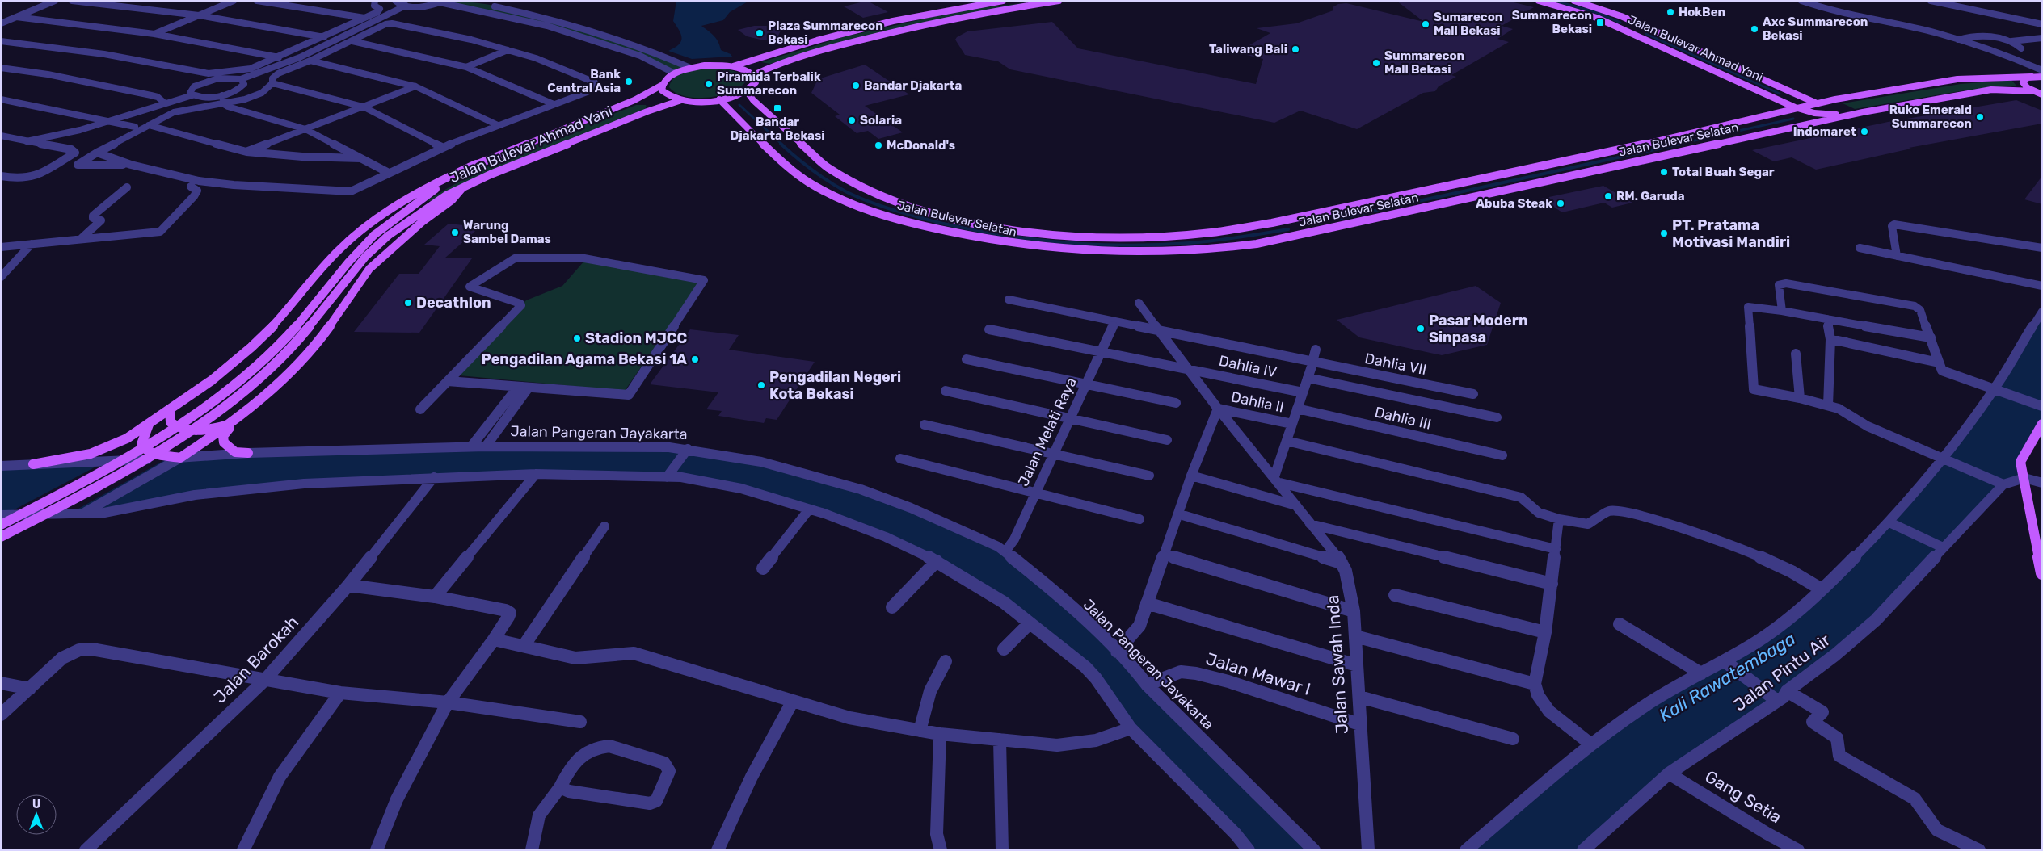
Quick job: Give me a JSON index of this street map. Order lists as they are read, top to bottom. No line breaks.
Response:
{"streets":{"main road":["Jalan Bulevar Ahmad Yani","Jalan Bulevar Selatan"],"street":["Dahlia VII","Dahlia lV","Dahlia II","Dahlia III","Jalan Melati Raya","Jalan Pangeran Jayakarta","Jalan Barokah","Jalan Sawah Inda","Jalan Pintu Air","Jalan Mawar I","Gang Setia"]},"crossings":[["Jalan Bulevar Ahmad Yani","Jalan Bulevar Selatan"],["Dahlia VII","Jalan Melati Raya"],["Dahlia VII","Jalan Sawah Inda"],["Dahlia lV","Jalan Melati Raya"],["Dahlia lV","Jalan Sawah Inda"],["Dahlia II","Jalan Sawah Inda"],["Jalan Melati Raya","Jalan Pangeran Jayakarta"],["Jalan Pangeran Jayakarta","Jalan Mawar I"],["Jalan Sawah Inda","Jalan Mawar I"],["Jalan Pintu Air","Gang Setia"]],"water":["Kali Rawatembaga"],"places":{"other":["HokBen","Sumarecon Mall Bekasi","Axc Summarecon Bekasi","Plaza Summarecon Bekasi","Taliwang Bali","Summarecon Mall Bekasi","Bank Central Asia","Piramida Terbalik Summarecon","Bandar Djakarta","Ruko Emerald Summarecon","Solaria","Indomaret","McDonald's","Total Buah Segar","RM. Garuda","Abuba Steak","Warung Sambel Damas","PT. Pratama Motivasi Mandiri","Decathlon","Pasar Modern Sinpasa","Stadion MJCC","Pengadilan Agama Bekasi 1A","Pengadilan Negeri Kota Bekasi"],"transit":["Summarecon Bekasi","Bandar Djakarta Bekasi"]},"north":"top"}
